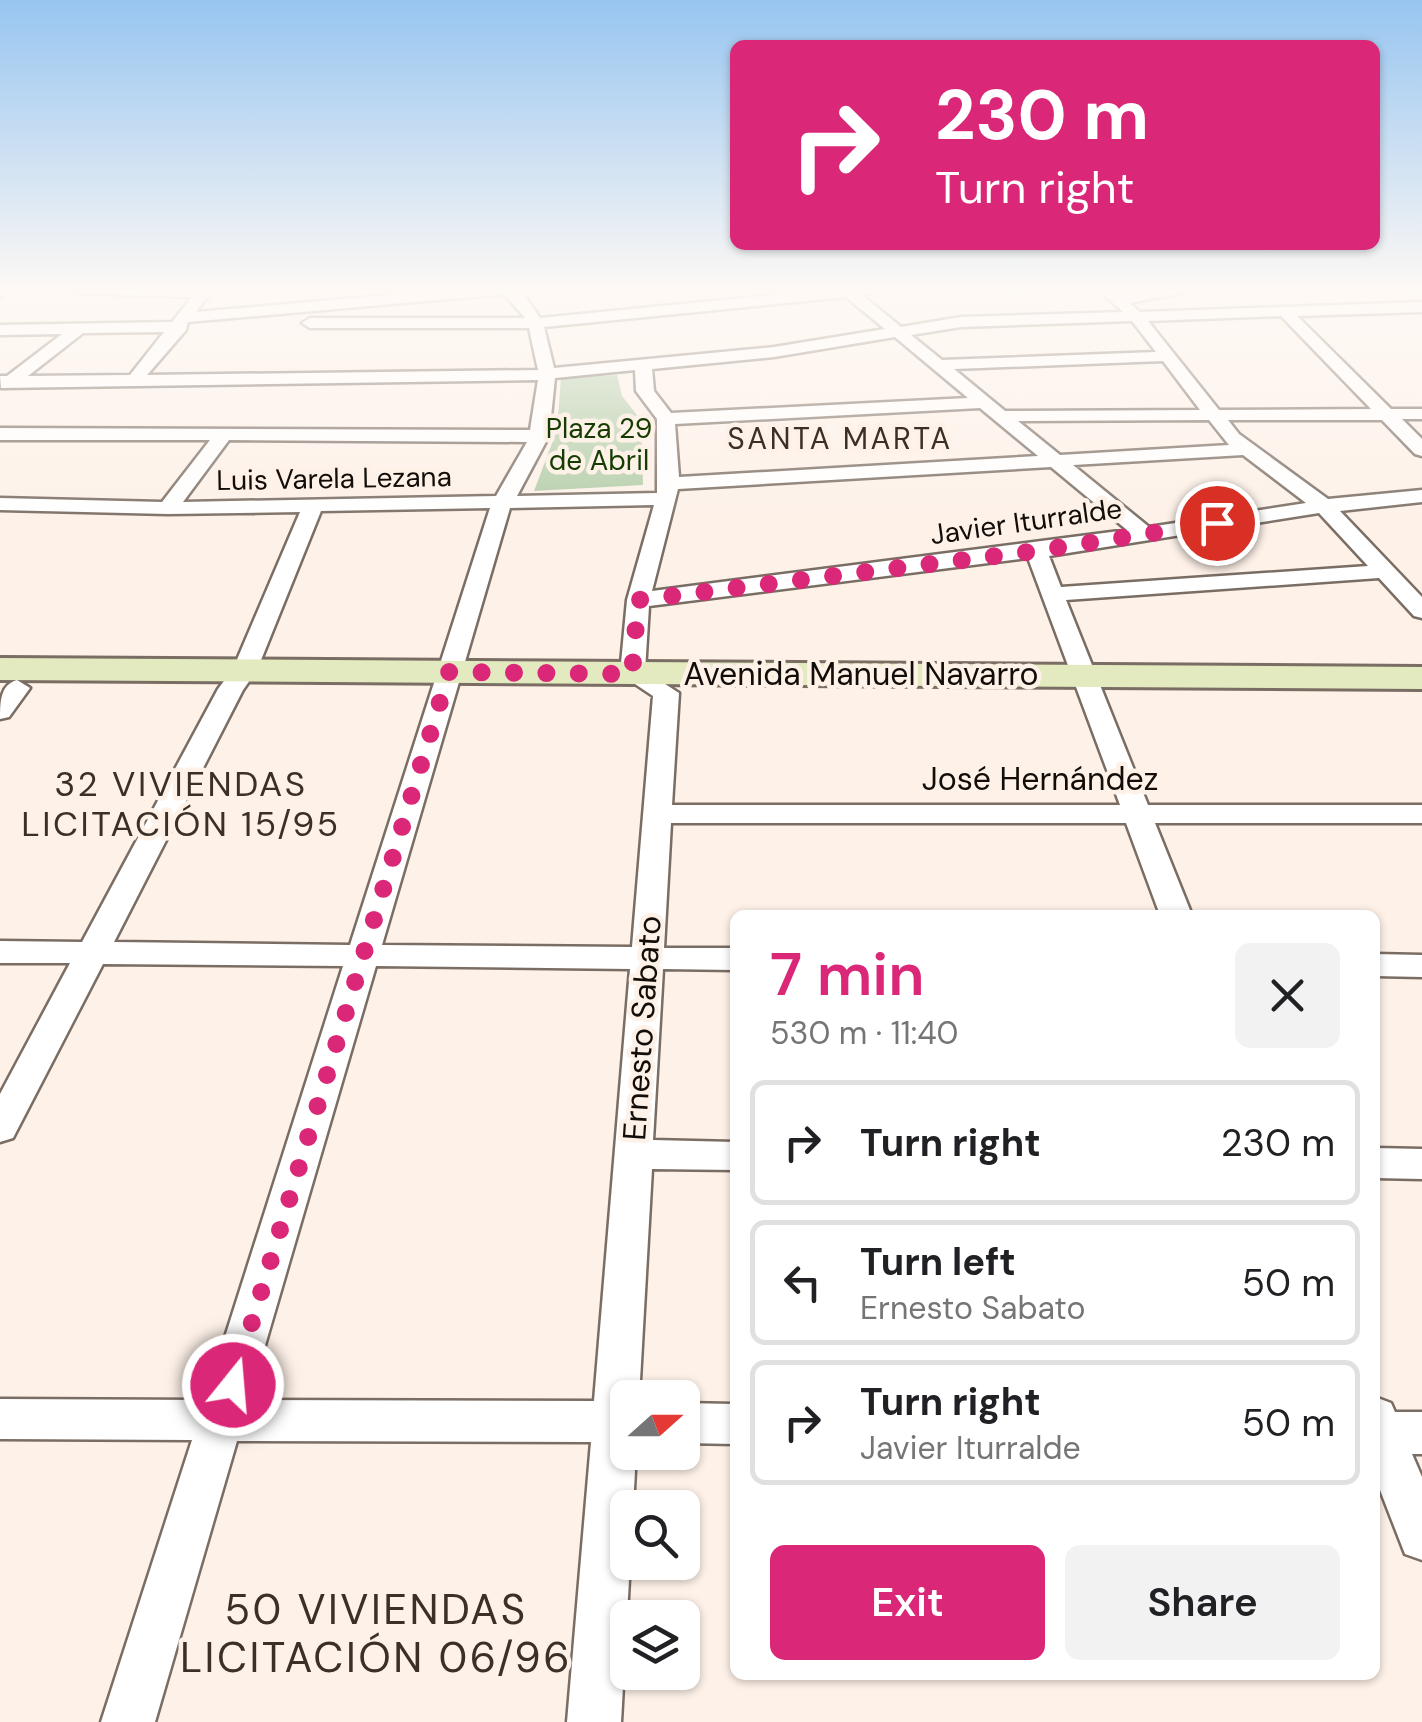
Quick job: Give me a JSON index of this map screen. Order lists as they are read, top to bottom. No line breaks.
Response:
{"streets":{"main road":["Avenida Manuel Navarro"],"street":["Luis Varela Lezana","Javier Iturralde","José Hernández","Ernesto Sabato"]},"crossings":[["Avenida Manuel Navarro","Ernesto Sabato"],["José Hernández","Ernesto Sabato"]],"districts":["SANTA MARTA","32 VIVIENDAS LICITACIÓN 15/95","50 VIVIENDAS LICITACIÓN 06/96"],"parks":["Plaza 29 de Abril"],"north":"right","page":{"turn":["230 m","Turn right"],"heading":["7 min","530 m · 11:40"],"list":[{"name":"Turn right","value":"230 m"},{"name":"Turn left","note":"Ernesto Sabato","value":"50 m"},{"name":"Turn right","note":"Javier Iturralde","value":"50 m"}],"buttons":["Exit","Share"]}}
